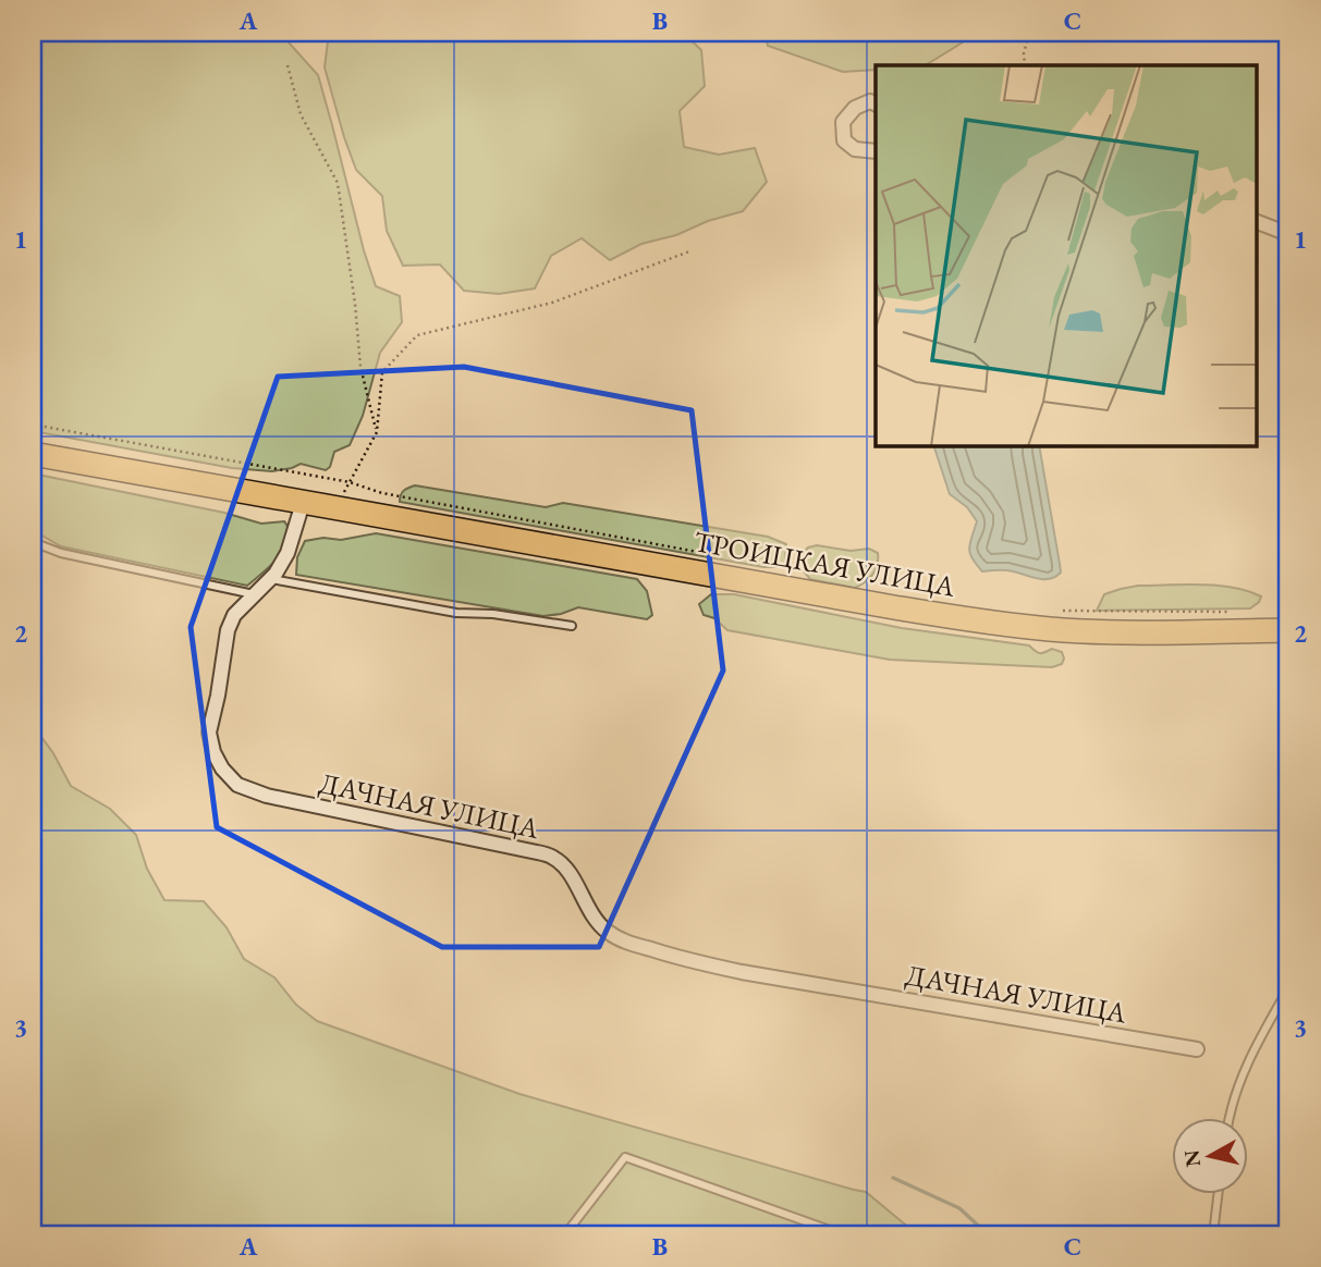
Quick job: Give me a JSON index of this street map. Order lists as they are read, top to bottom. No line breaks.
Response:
{"streets":{"main road":["ТРОИЦКАЯ УЛИЦА"],"street":["ДАЧНАЯ УЛИЦА"]},"crossings":[["ТРОИЦКАЯ УЛИЦА","ДАЧНАЯ УЛИЦА"]],"north":"left","grid":{"columns":["A","B","C"],"rows":["1","2","3"]}}
